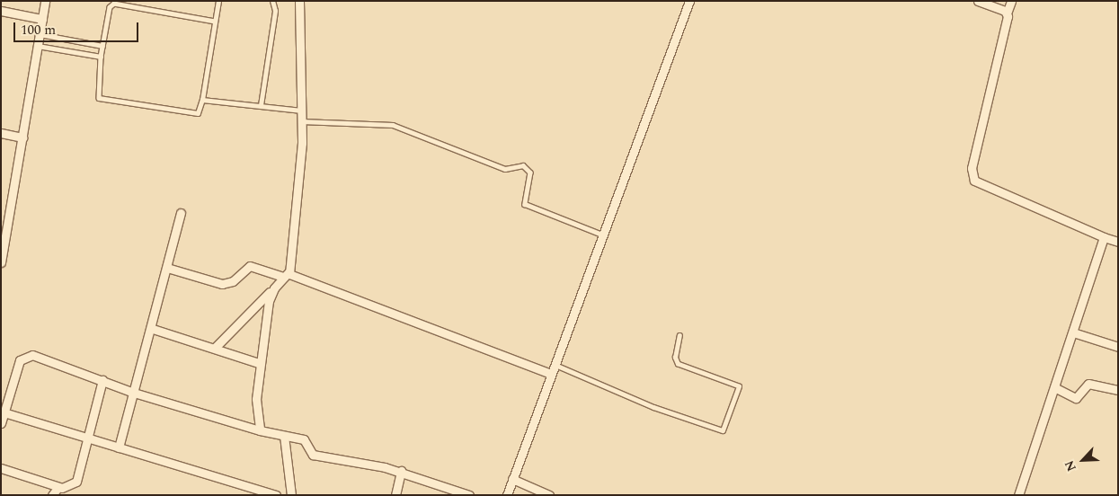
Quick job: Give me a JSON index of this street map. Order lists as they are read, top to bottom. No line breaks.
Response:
{"scale_bar":"100 m","north":"bottom left"}
